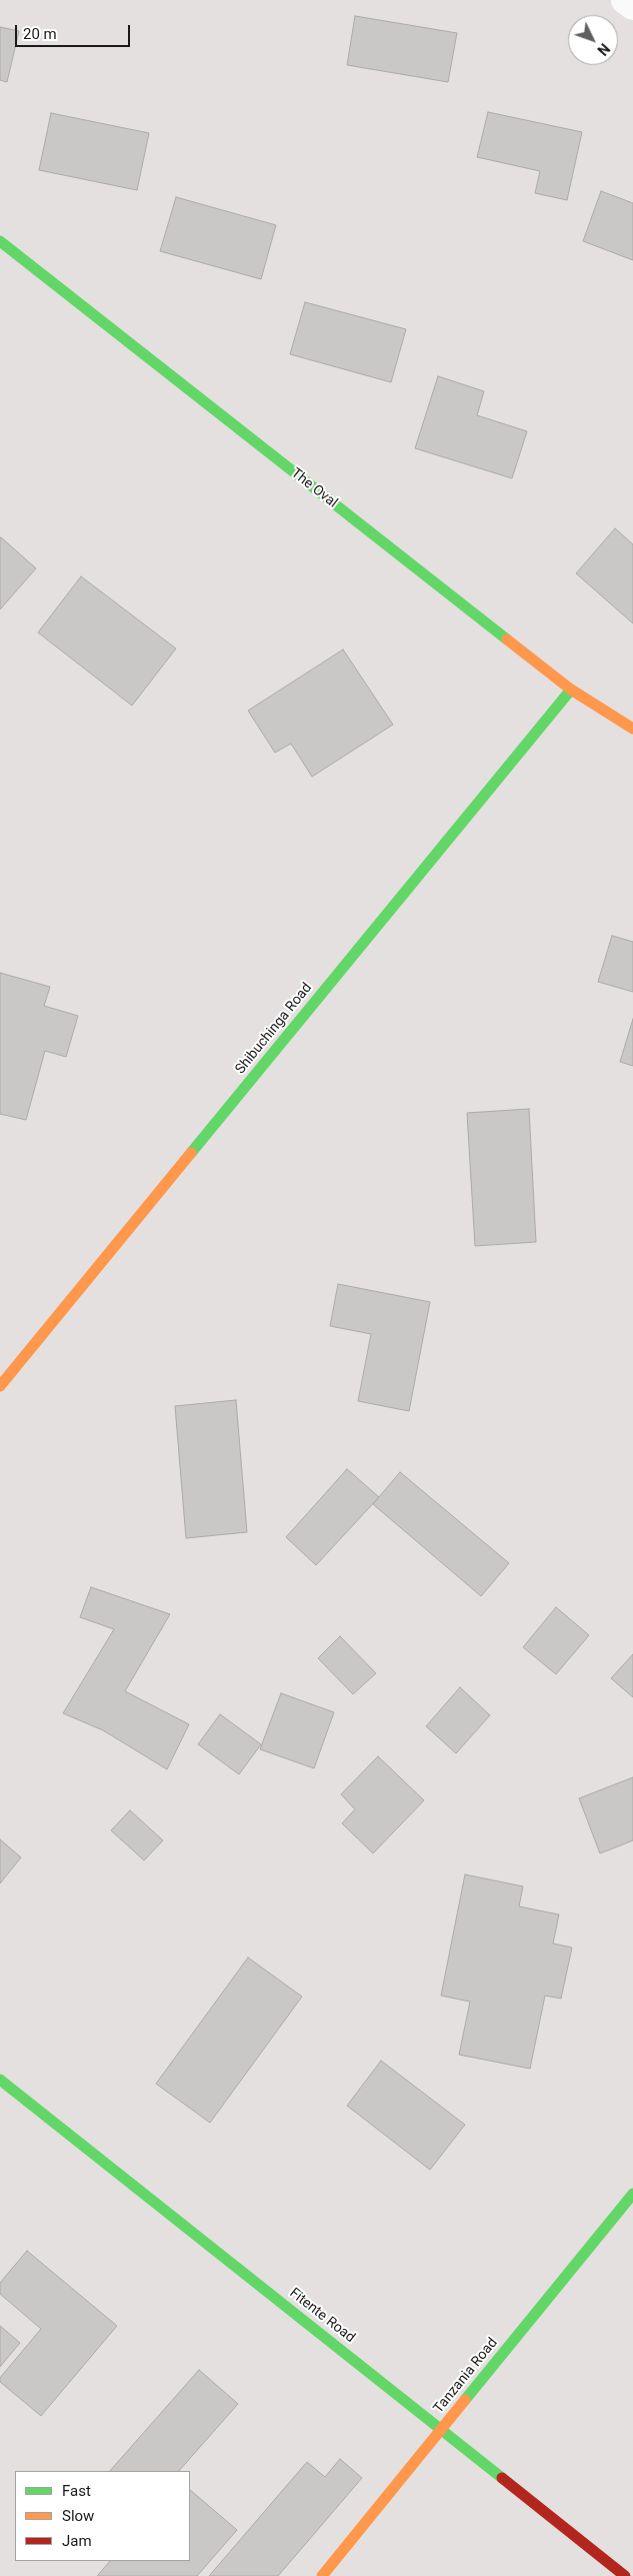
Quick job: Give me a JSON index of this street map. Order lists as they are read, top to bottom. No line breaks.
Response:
{"streets":{"street":["The Oval","Shibuchinga Road","Fitente Road","Tanzania Road"]},"crossings":[["The Oval","Shibuchinga Road"],["Fitente Road","Tanzania Road"]],"legend":["Fast","Slow","Jam"],"scale_bar":"20 m","north":"bottom right"}
